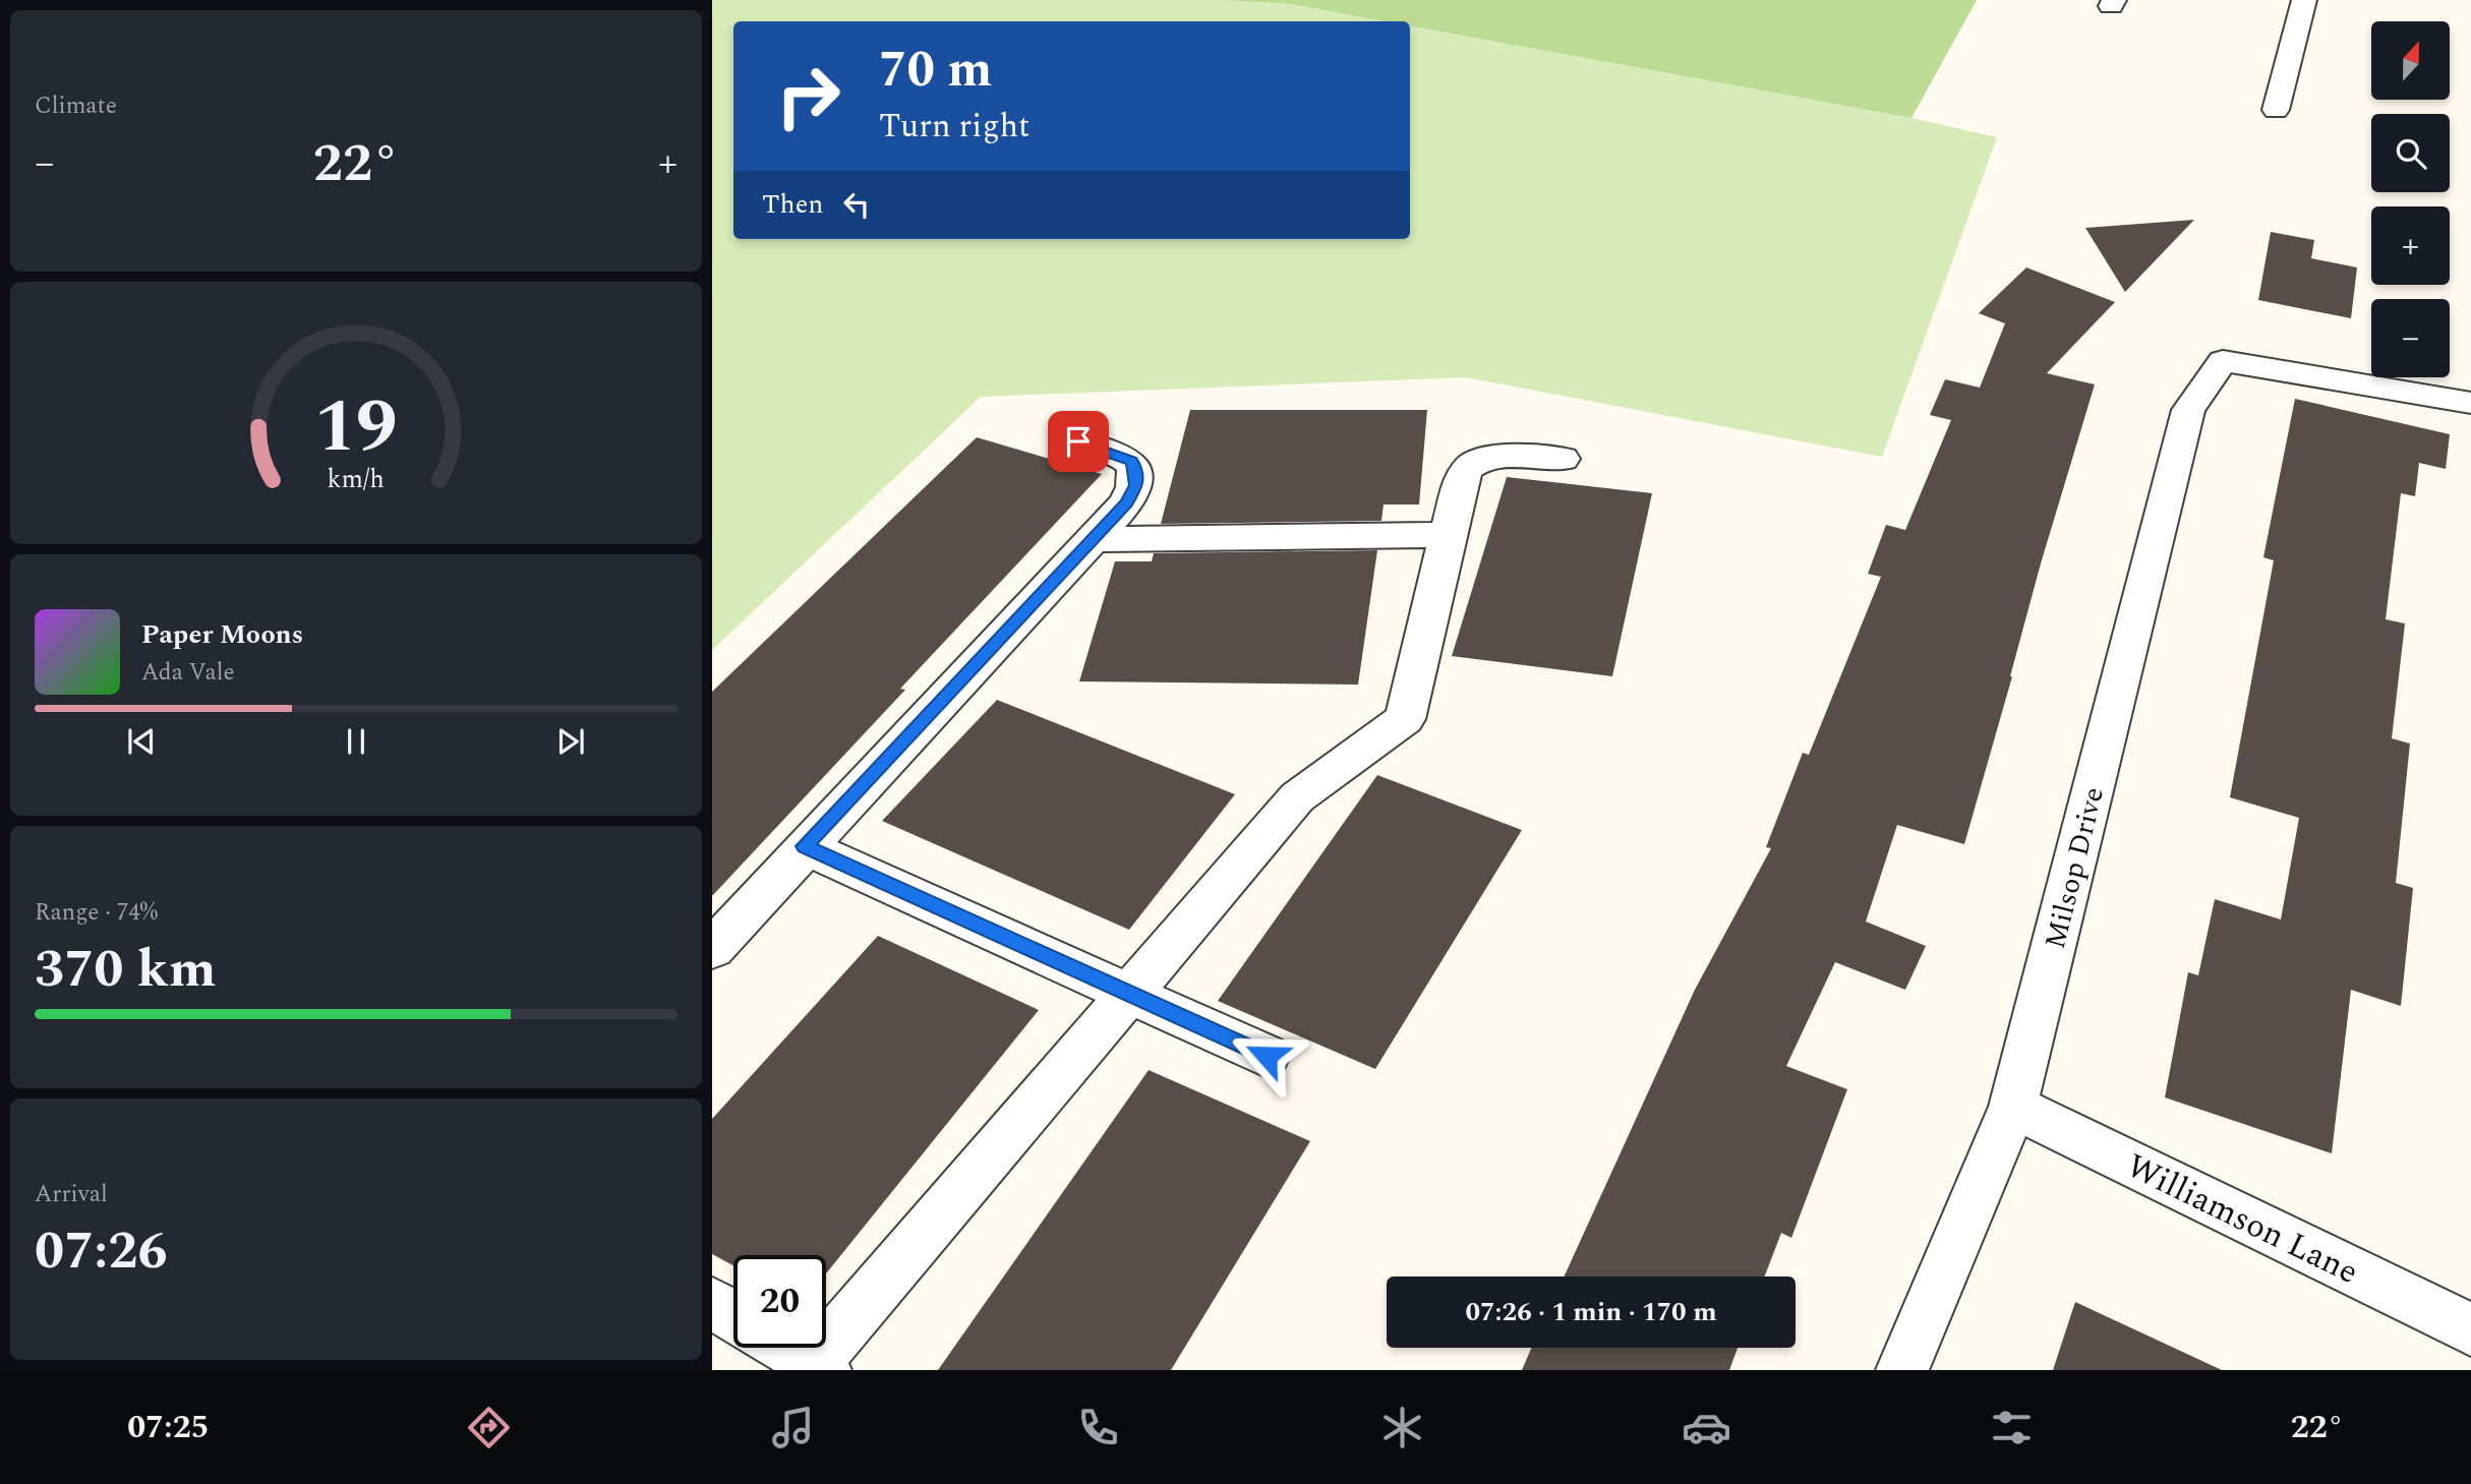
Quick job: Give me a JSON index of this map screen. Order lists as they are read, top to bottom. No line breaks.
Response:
{"streets":{"street":["Milsop Drive","Williamson Lane"]},"crossings":[["Milsop Drive","Williamson Lane"]],"north":"top","page":{"tile":["Climate",["Range · 74%","370 km"],["Arrival","07:26"]],"map_buttons":["+","−"],"turn":["70 m","Turn right"],"heat":["−","22°","+"],"then":"Then","song":["Paper Moons","Ada Vale"],"limit":"20","trip":"07:26 · 1 min · 170 m","tabs":["07:25","22°"],"gauge":["19","km/h"]}}
